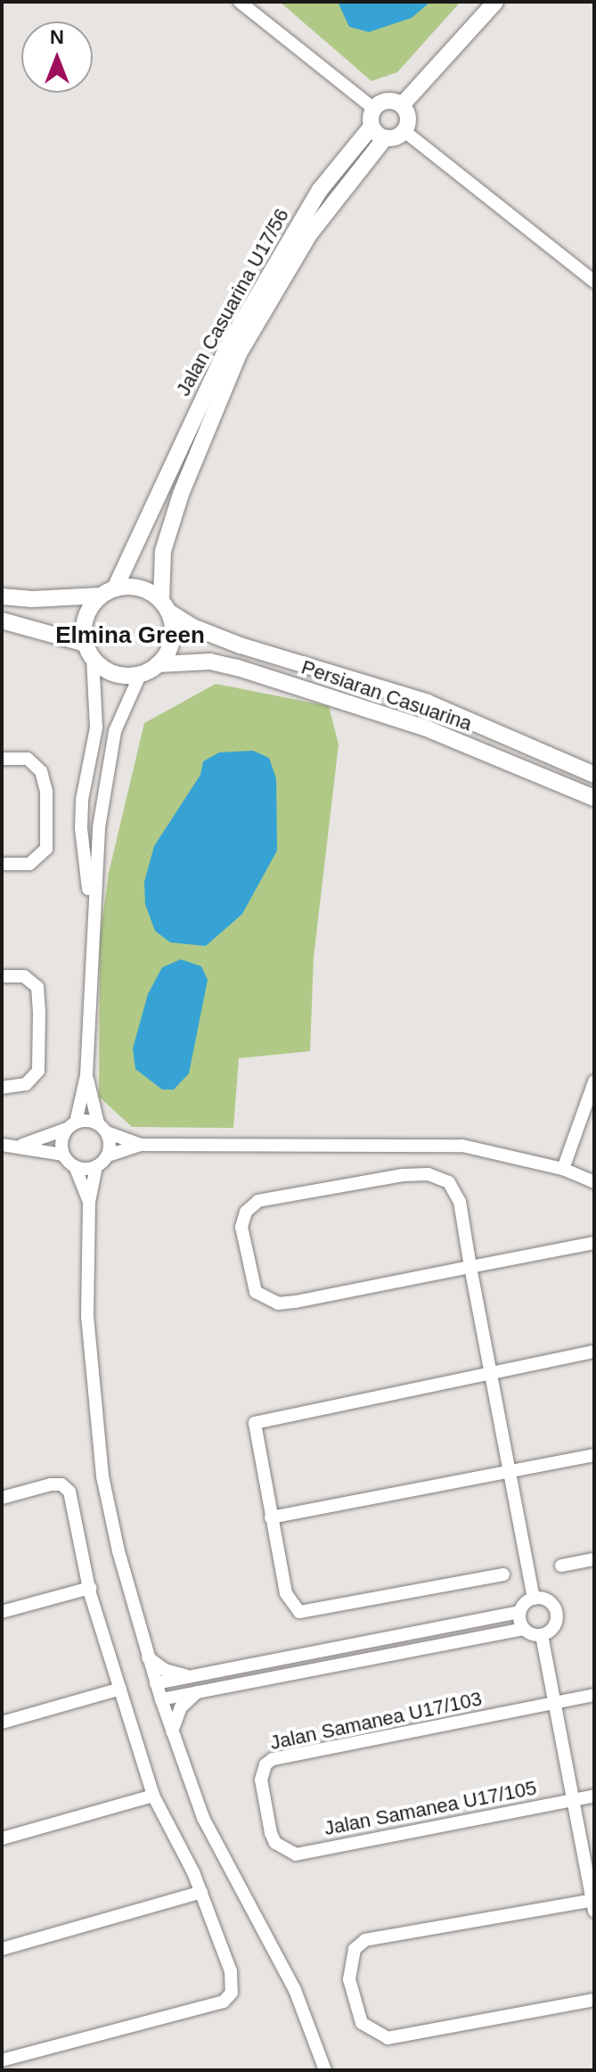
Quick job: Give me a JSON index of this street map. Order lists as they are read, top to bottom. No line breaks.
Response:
{"streets":{"street":["Jalan Casuarina U17/56","Persiaran Casuarina","Jalan Samanea U17/103","Jalan Samanea U17/105"]},"crossings":[["Jalan Casuarina U17/56","Persiaran Casuarina"],["Jalan Samanea U17/103","Jalan Samanea U17/105"]],"districts":["Elmina Green"],"north":"top"}
